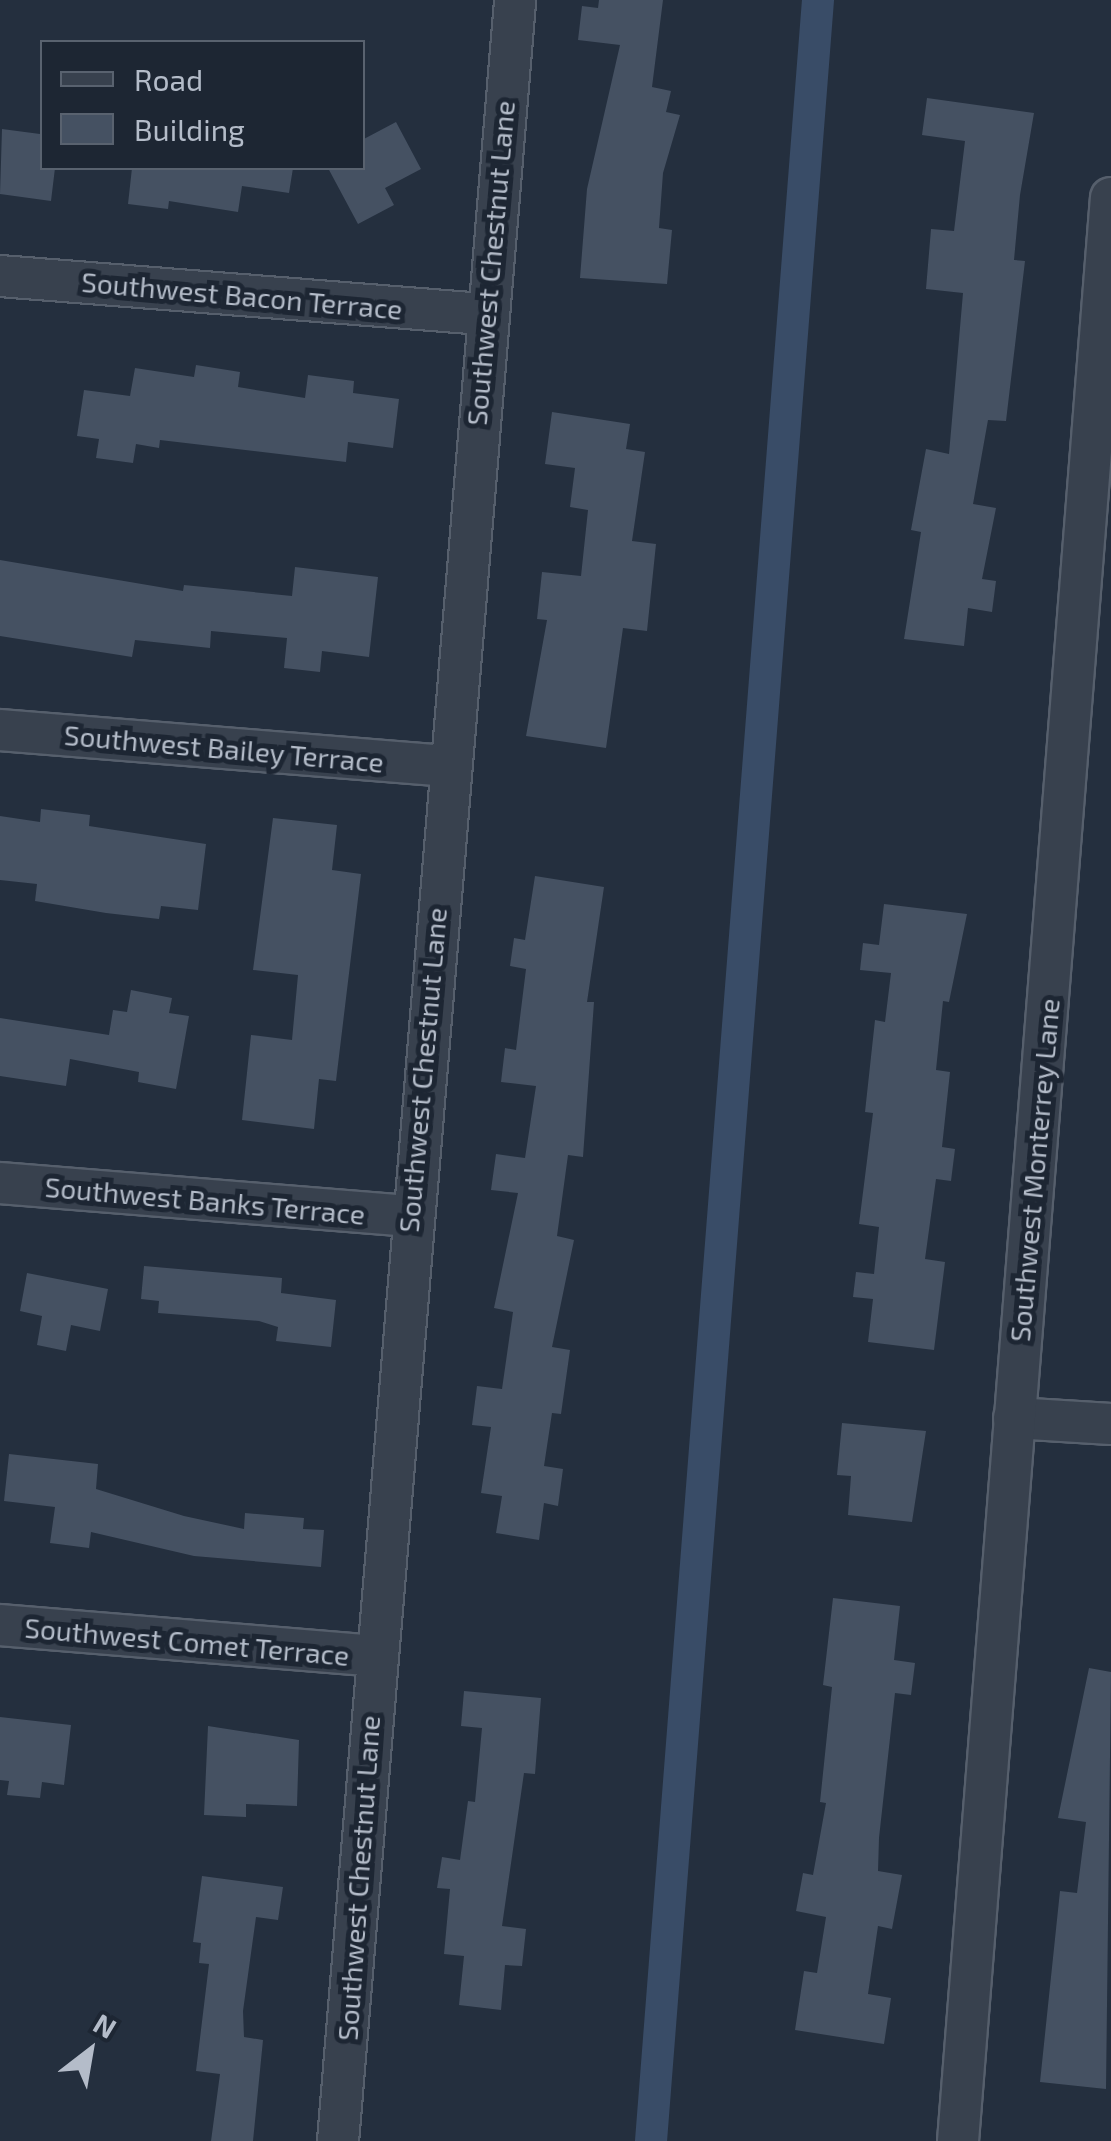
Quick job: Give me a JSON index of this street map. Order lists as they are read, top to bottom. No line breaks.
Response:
{"streets":{"street":["Southwest Chestnut Lane","Southwest Bacon Terrace","Southwest Bailey Terrace","Southwest Monterrey Lane","Southwest Banks Terrace","Southwest Comet Terrace"]},"crossings":[["Southwest Chestnut Lane","Southwest Bacon Terrace"],["Southwest Chestnut Lane","Southwest Bailey Terrace"],["Southwest Chestnut Lane","Southwest Banks Terrace"],["Southwest Chestnut Lane","Southwest Comet Terrace"]],"legend":["Road","Building"],"north":"top right"}
